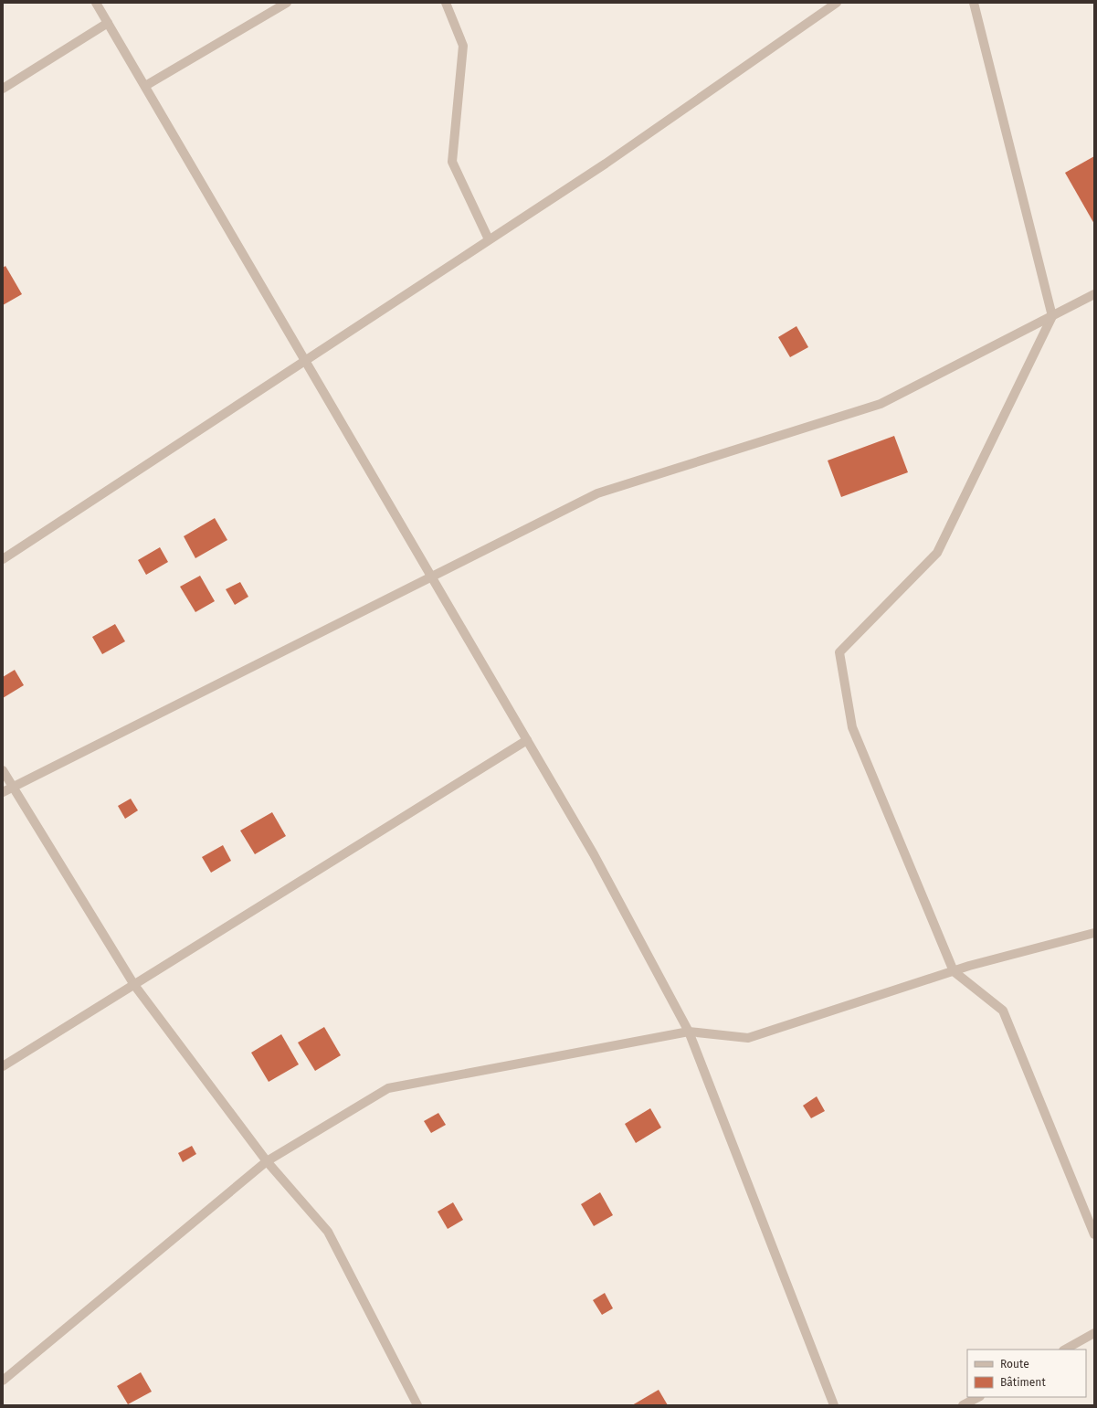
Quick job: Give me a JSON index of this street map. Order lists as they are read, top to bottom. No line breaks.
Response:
{"legend":["Route","Bâtiment"]}
